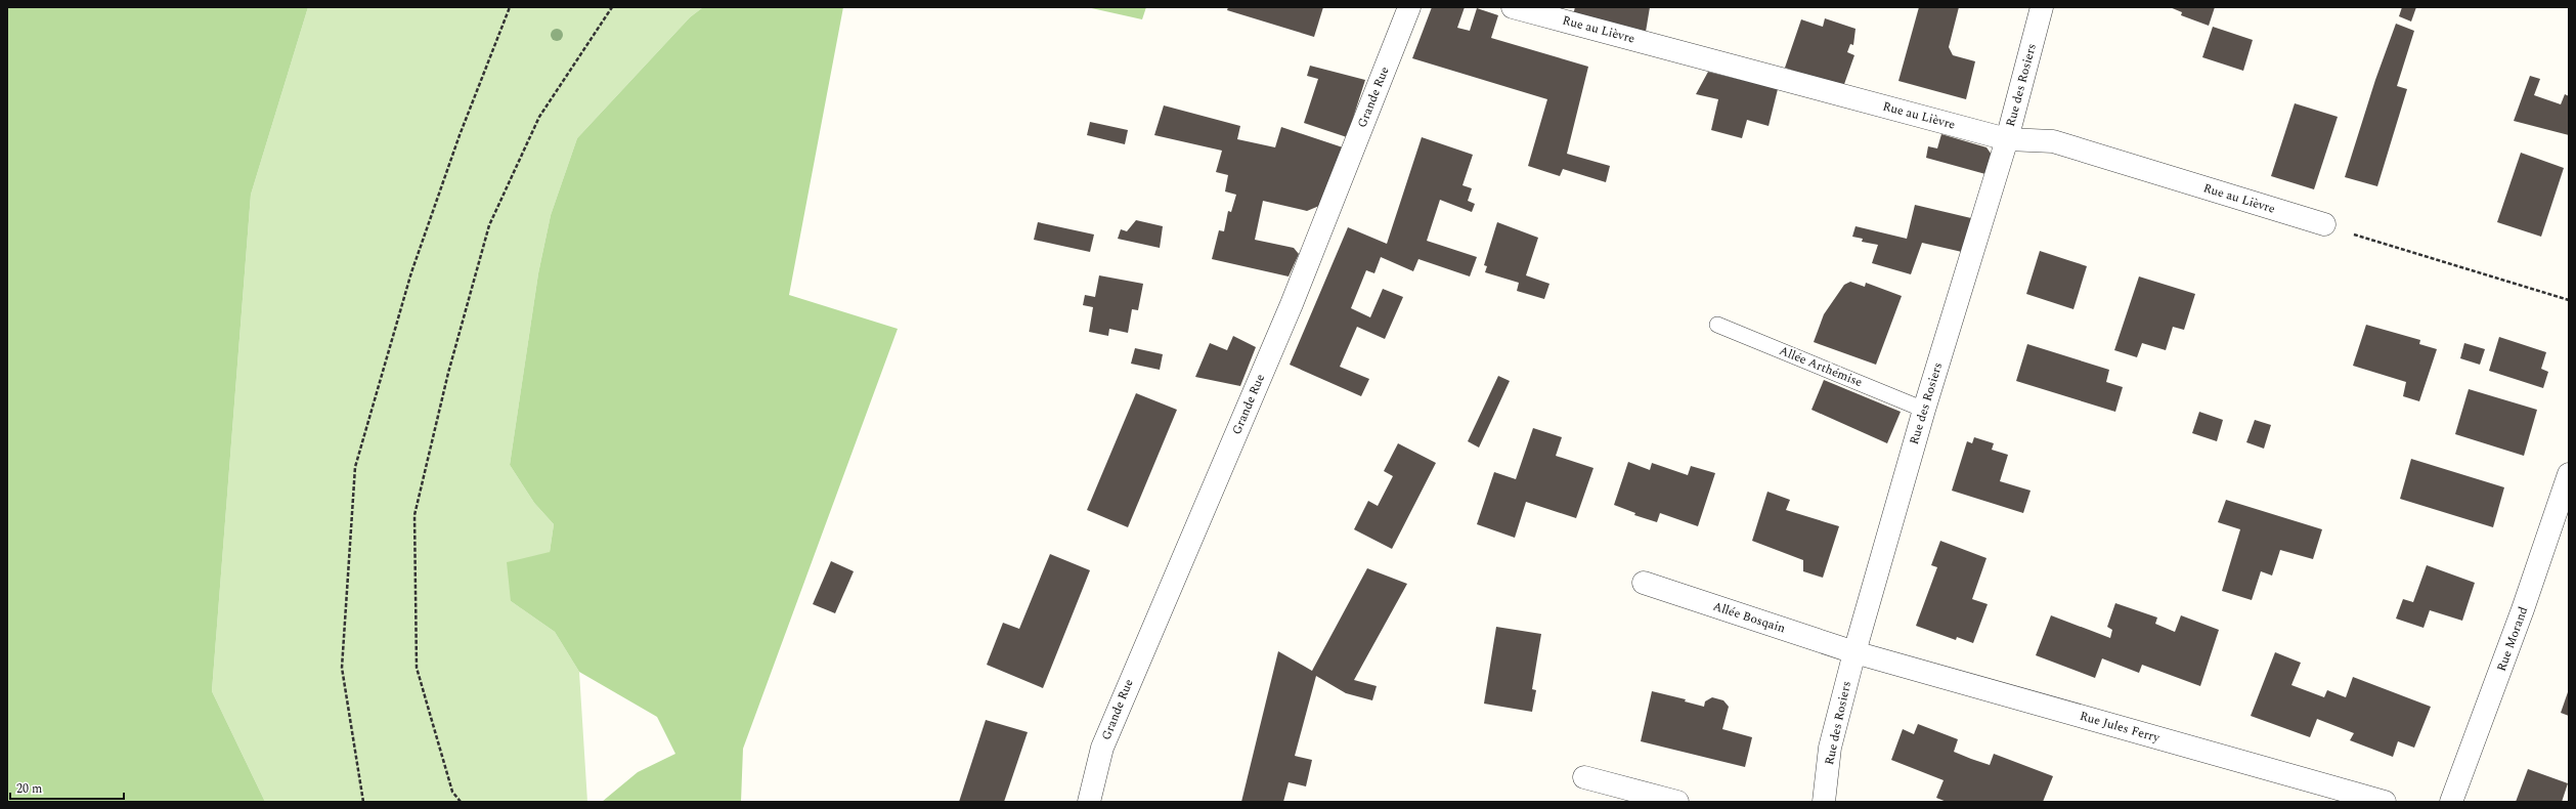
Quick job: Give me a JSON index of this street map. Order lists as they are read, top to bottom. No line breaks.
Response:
{"streets":{"street":["Rue au Lièvre","Rue des Rosiers","Grande Rue","Allée Bosqain","Rue Morand","Rue Jules Ferry"],"lane":["Allée Arthémise"]},"crossings":[["Rue au Lièvre","Rue des Rosiers"],["Rue des Rosiers","Allée Arthémise"],["Rue des Rosiers","Allée Bosqain"],["Rue des Rosiers","Rue Jules Ferry"],["Allée Bosqain","Rue Jules Ferry"]],"scale_bar":"20 m"}
